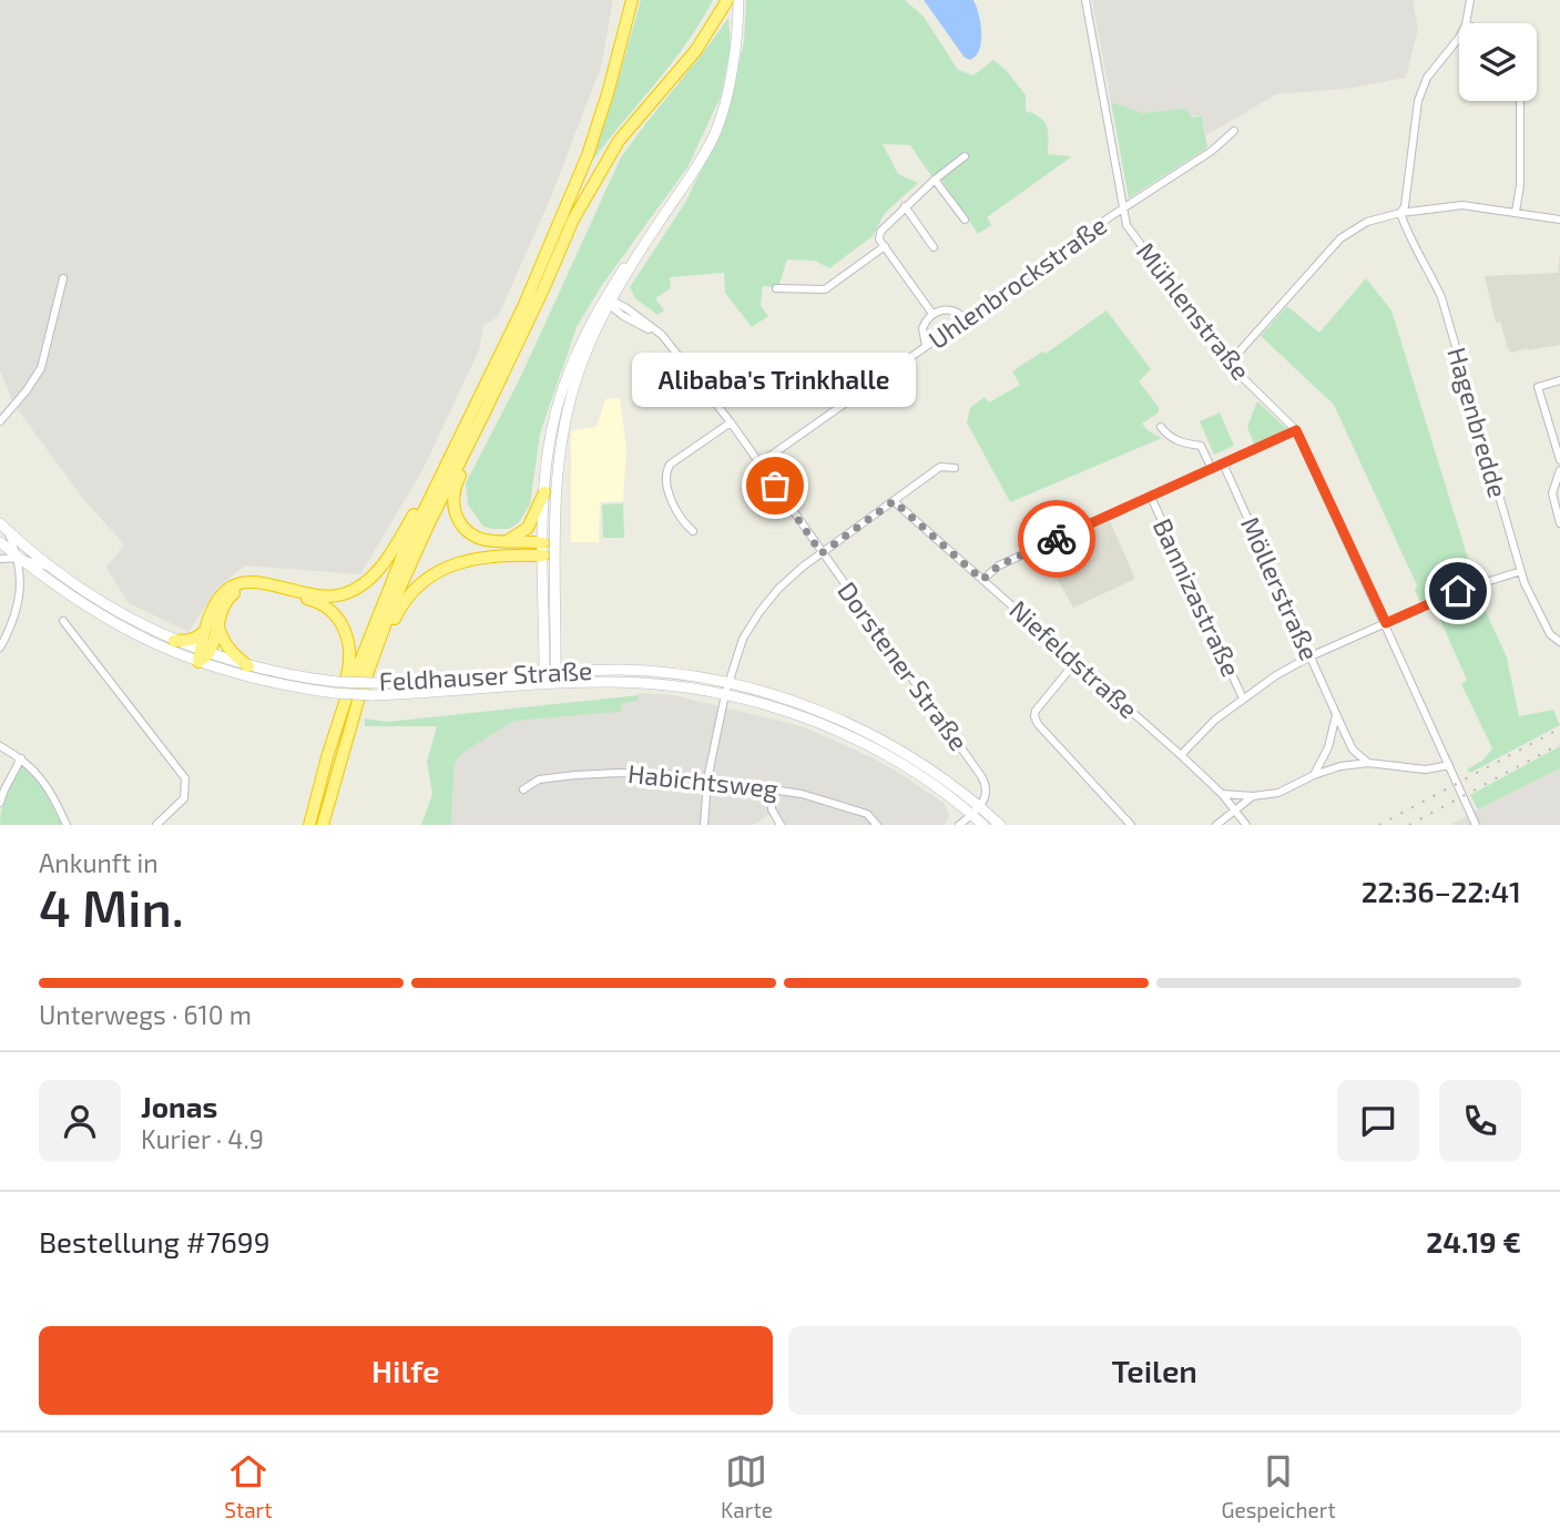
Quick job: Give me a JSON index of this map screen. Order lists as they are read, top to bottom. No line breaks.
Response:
{"streets":{"main road":["Feldhauser Straße"],"street":["Uhlenbrockstraße","Mühlenstraße","Hagenbredde","Möllerstraße","Bannizastraße","Niefeldstraße","Dorstener Straße","Habichtsweg"]},"crossings":[["Uhlenbrockstraße","Mühlenstraße"],["Uhlenbrockstraße","Dorstener Straße"],["Dorstener Straße","Feldhauser Straße"]],"places":["Alibaba's Trinkhalle"],"page":{"bubble":"Alibaba's Trinkhalle","heading":["4 Min.","Ankunft in","22:36–22:41"],"panel":["Jonas","Kurier · 4.9","Bestellung #7699","24.19 €"],"bar":"Unterwegs · 610 m","buttons":["Hilfe","Teilen"],"tabs":["Start","Karte","Gespeichert"]}}
